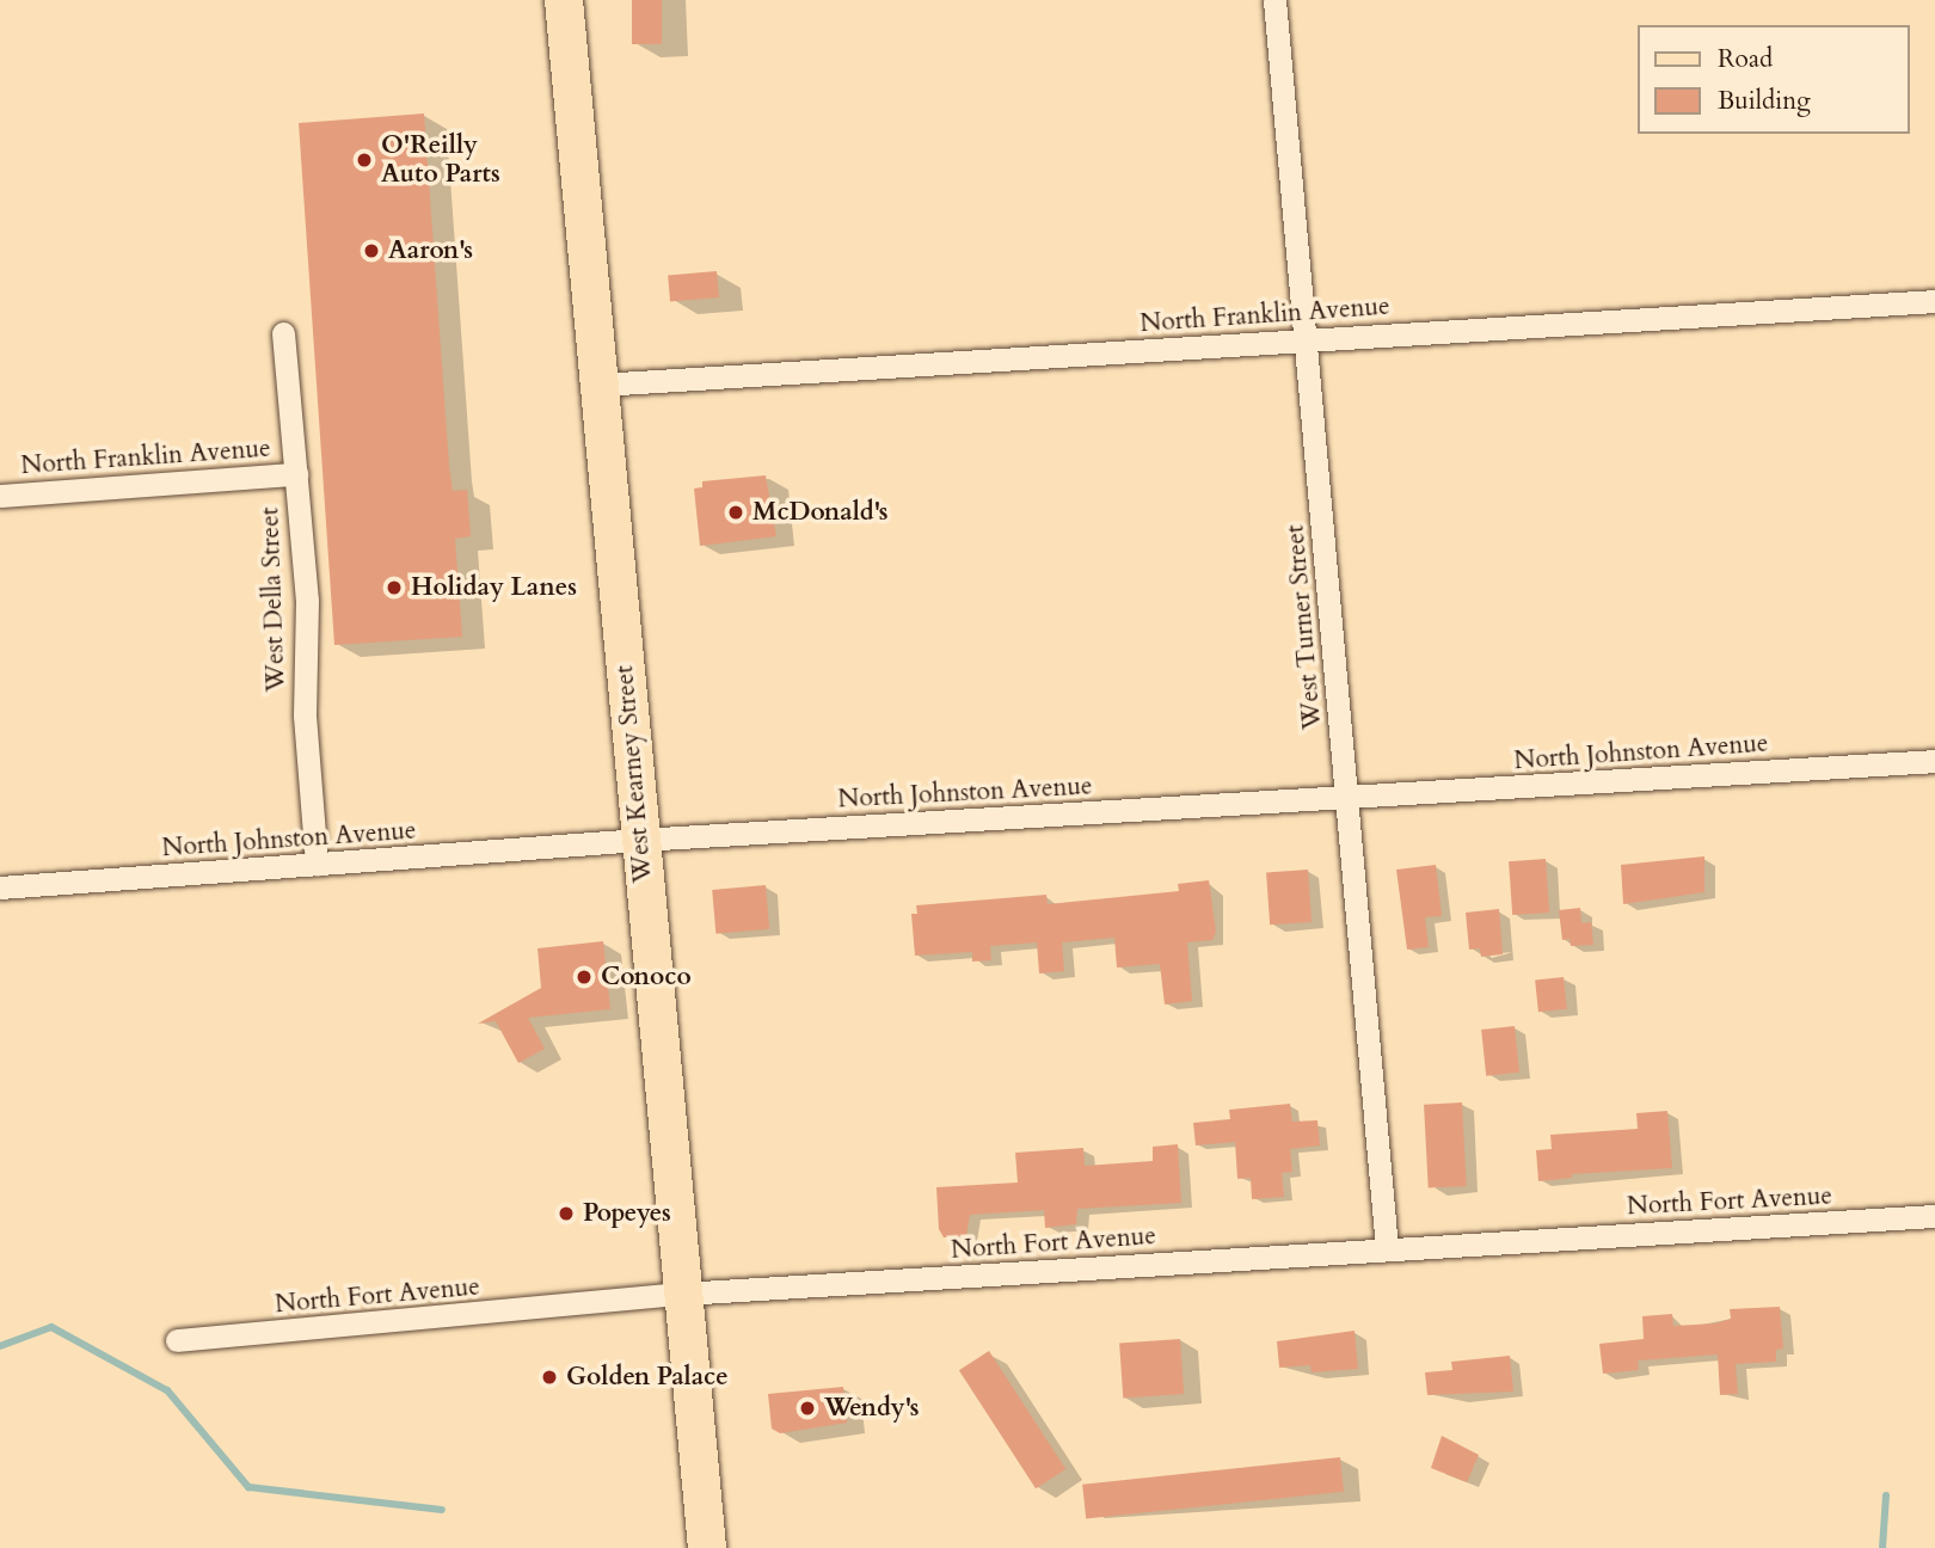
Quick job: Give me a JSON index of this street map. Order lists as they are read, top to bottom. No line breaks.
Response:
{"streets":{"main road":["West Kearney Street"],"street":["North Franklin Avenue","West Della Street","West Turner Street","North Johnston Avenue","North Fort Avenue"]},"crossings":[["North Franklin Avenue","West Della Street"],["North Franklin Avenue","West Turner Street"],["North Franklin Avenue","West Kearney Street"],["West Della Street","North Johnston Avenue"],["West Turner Street","North Johnston Avenue"],["West Turner Street","North Fort Avenue"],["North Johnston Avenue","West Kearney Street"],["West Kearney Street","North Fort Avenue"]],"places":["O'Reilly Auto Parts","Aaron's","McDonald's","Holiday Lanes","Conoco","Popeyes","Golden Palace","Wendy's"],"legend":["Road","Building"]}
